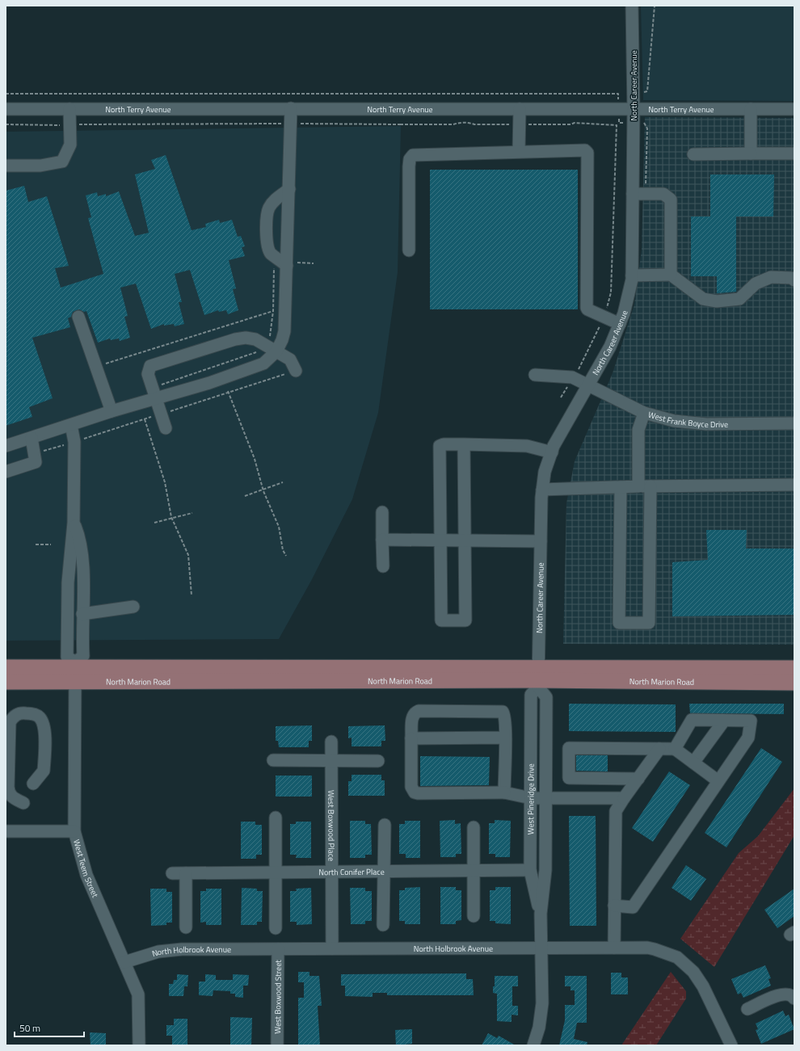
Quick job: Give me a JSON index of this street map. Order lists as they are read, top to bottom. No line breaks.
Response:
{"streets":{"main road":["North Marion Road"],"street":["North Career Avenue","North Terry Avenue","West Frank Boyce Drive","West Pineridge Drive","West Boxwood Place","West Teem Street","North Conifer Place","North Holbrook Avenue","West Boxwood Street"]},"crossings":[["North Career Avenue","North Terry Avenue"],["North Career Avenue","West Frank Boyce Drive"],["North Career Avenue","North Marion Road"],["North Career Avenue","West Pineridge Drive"],["North Marion Road","West Pineridge Drive"],["North Marion Road","West Teem Street"],["West Pineridge Drive","North Conifer Place"],["West Pineridge Drive","North Holbrook Avenue"],["West Boxwood Place","North Conifer Place"],["West Boxwood Place","North Holbrook Avenue"],["West Teem Street","North Holbrook Avenue"],["North Holbrook Avenue","West Boxwood Street"]],"scale_bar":"50 m"}
